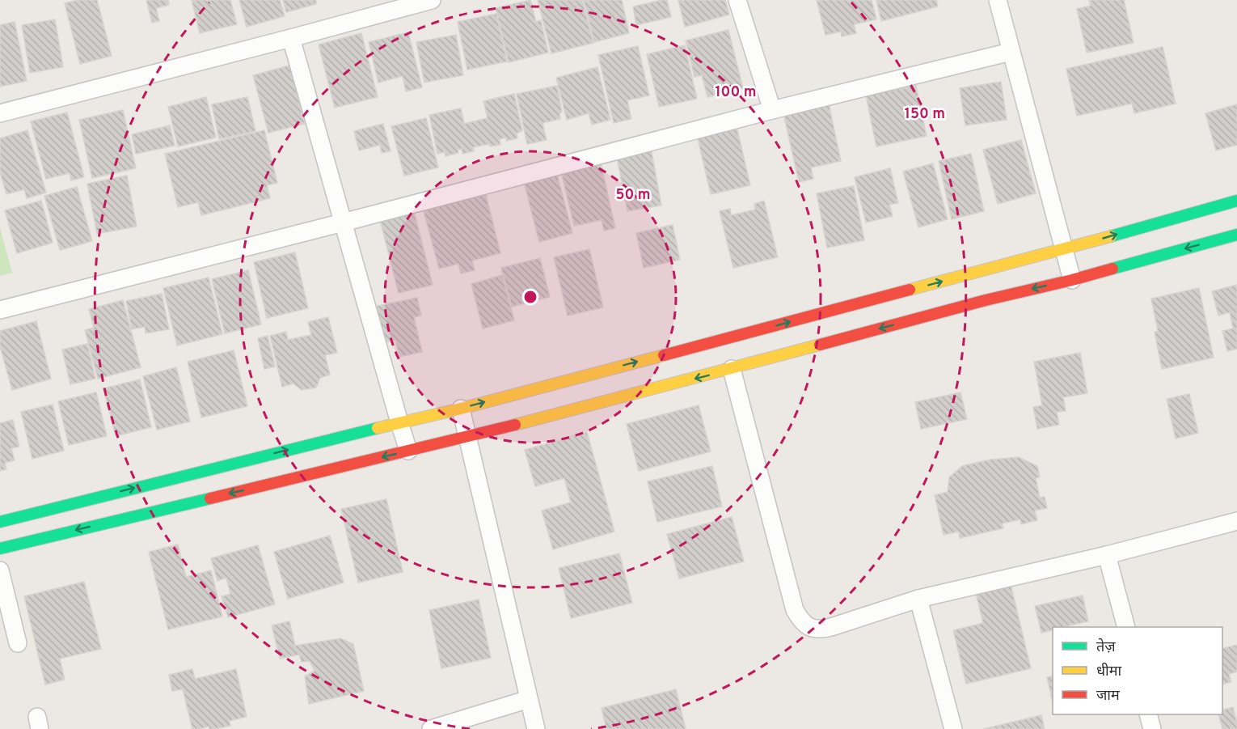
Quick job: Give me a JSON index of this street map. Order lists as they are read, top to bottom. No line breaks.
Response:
{"legend":["तेज़","धीमा","जाम"],"rings":["100 m","150 m","50 m"]}
